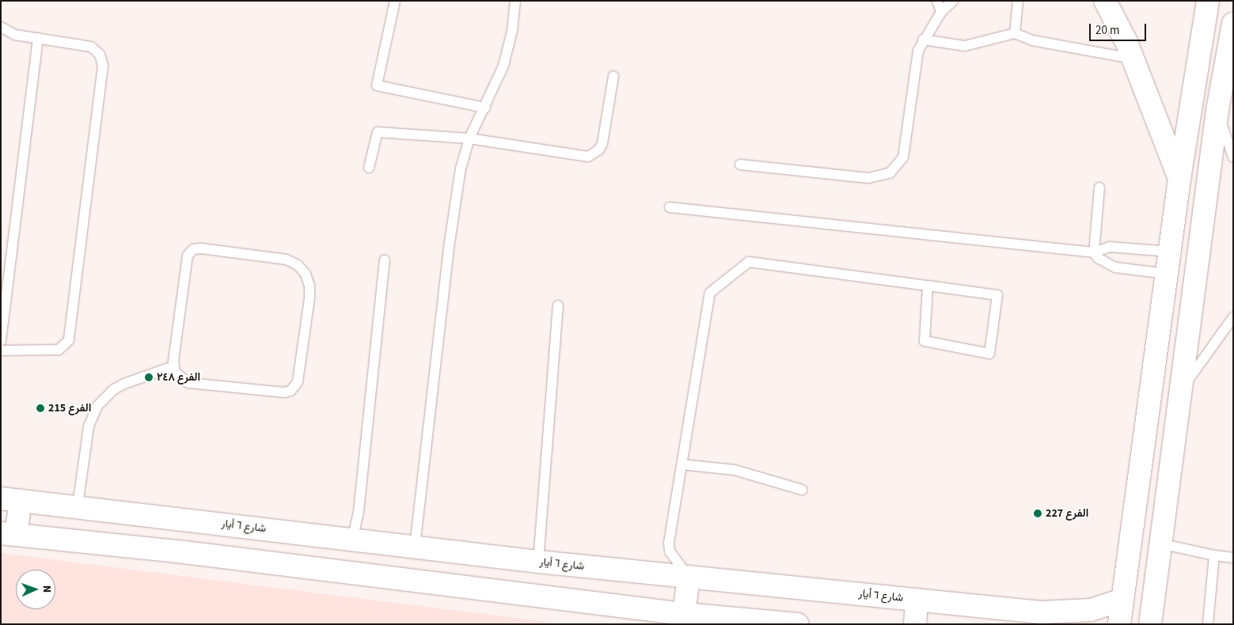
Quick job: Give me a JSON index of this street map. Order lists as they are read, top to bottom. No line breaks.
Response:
{"streets":{"main road":["شارع ٦ أيار"]},"places":["الفرع ٢٤٨","الفرع 215","الفرع 227"],"scale_bar":"20 m","north":"right"}
